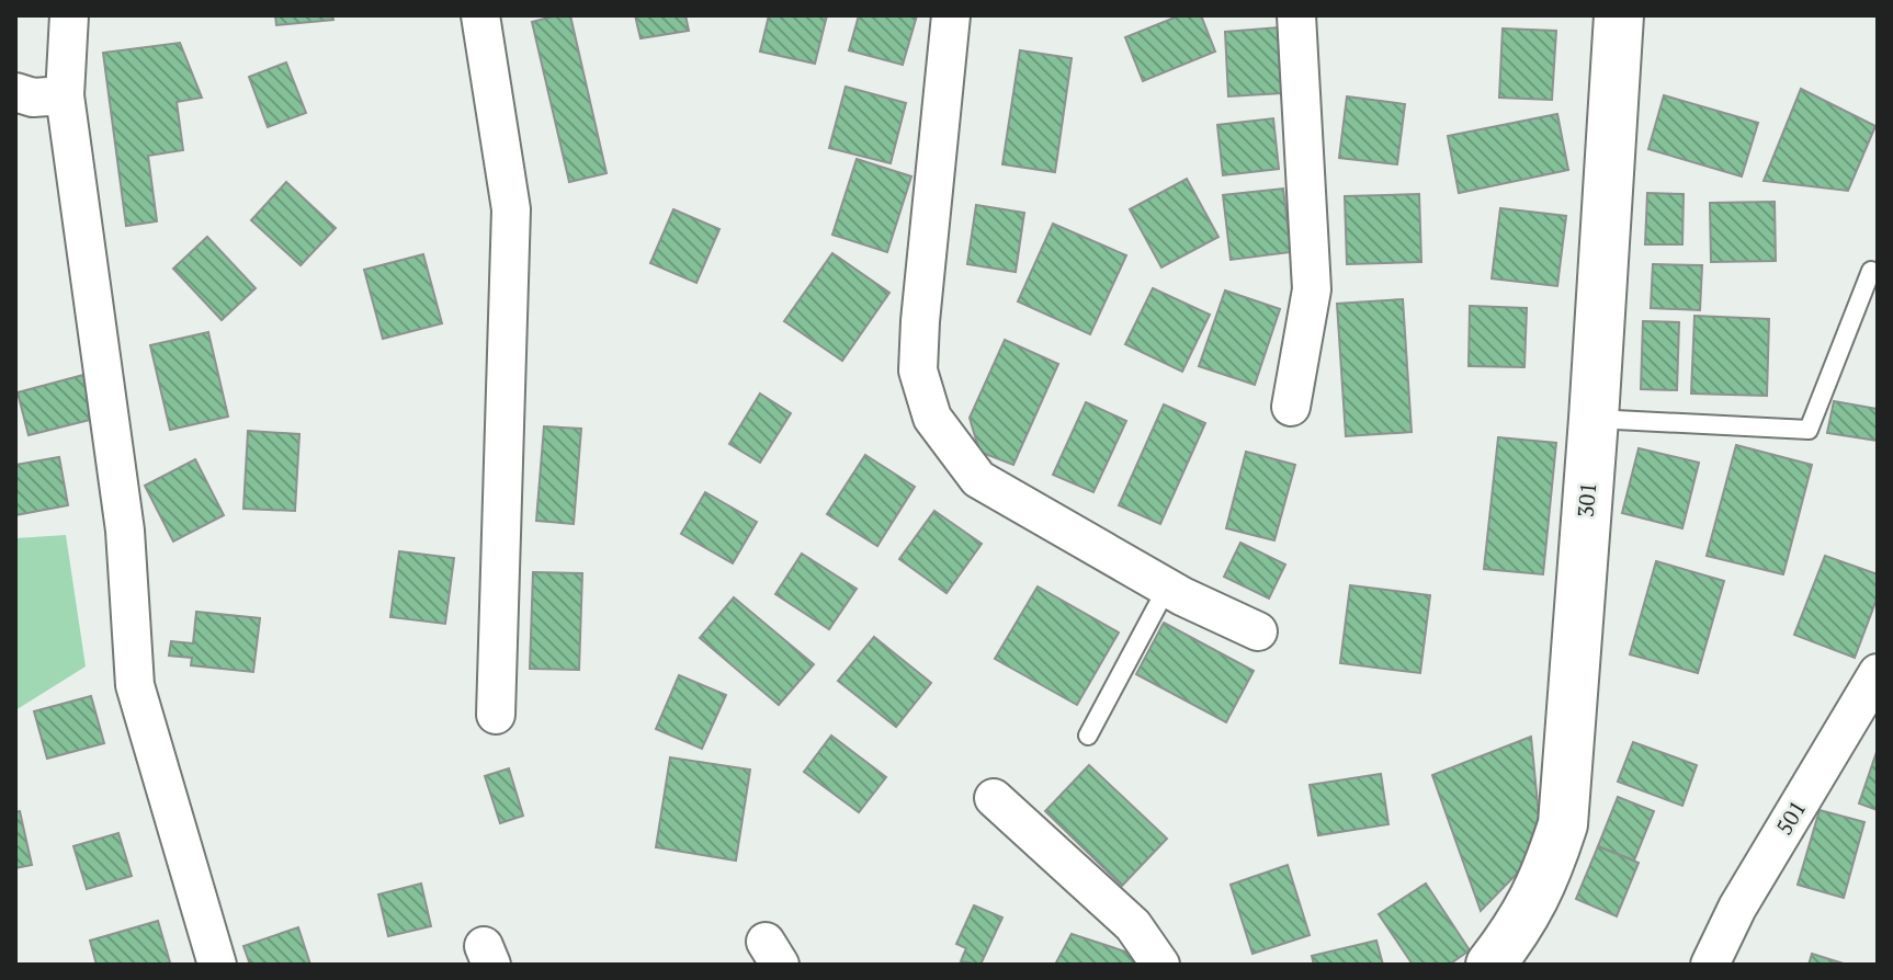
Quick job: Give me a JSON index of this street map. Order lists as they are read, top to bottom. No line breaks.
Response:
{"streets":{"street":["301","501"]}}
